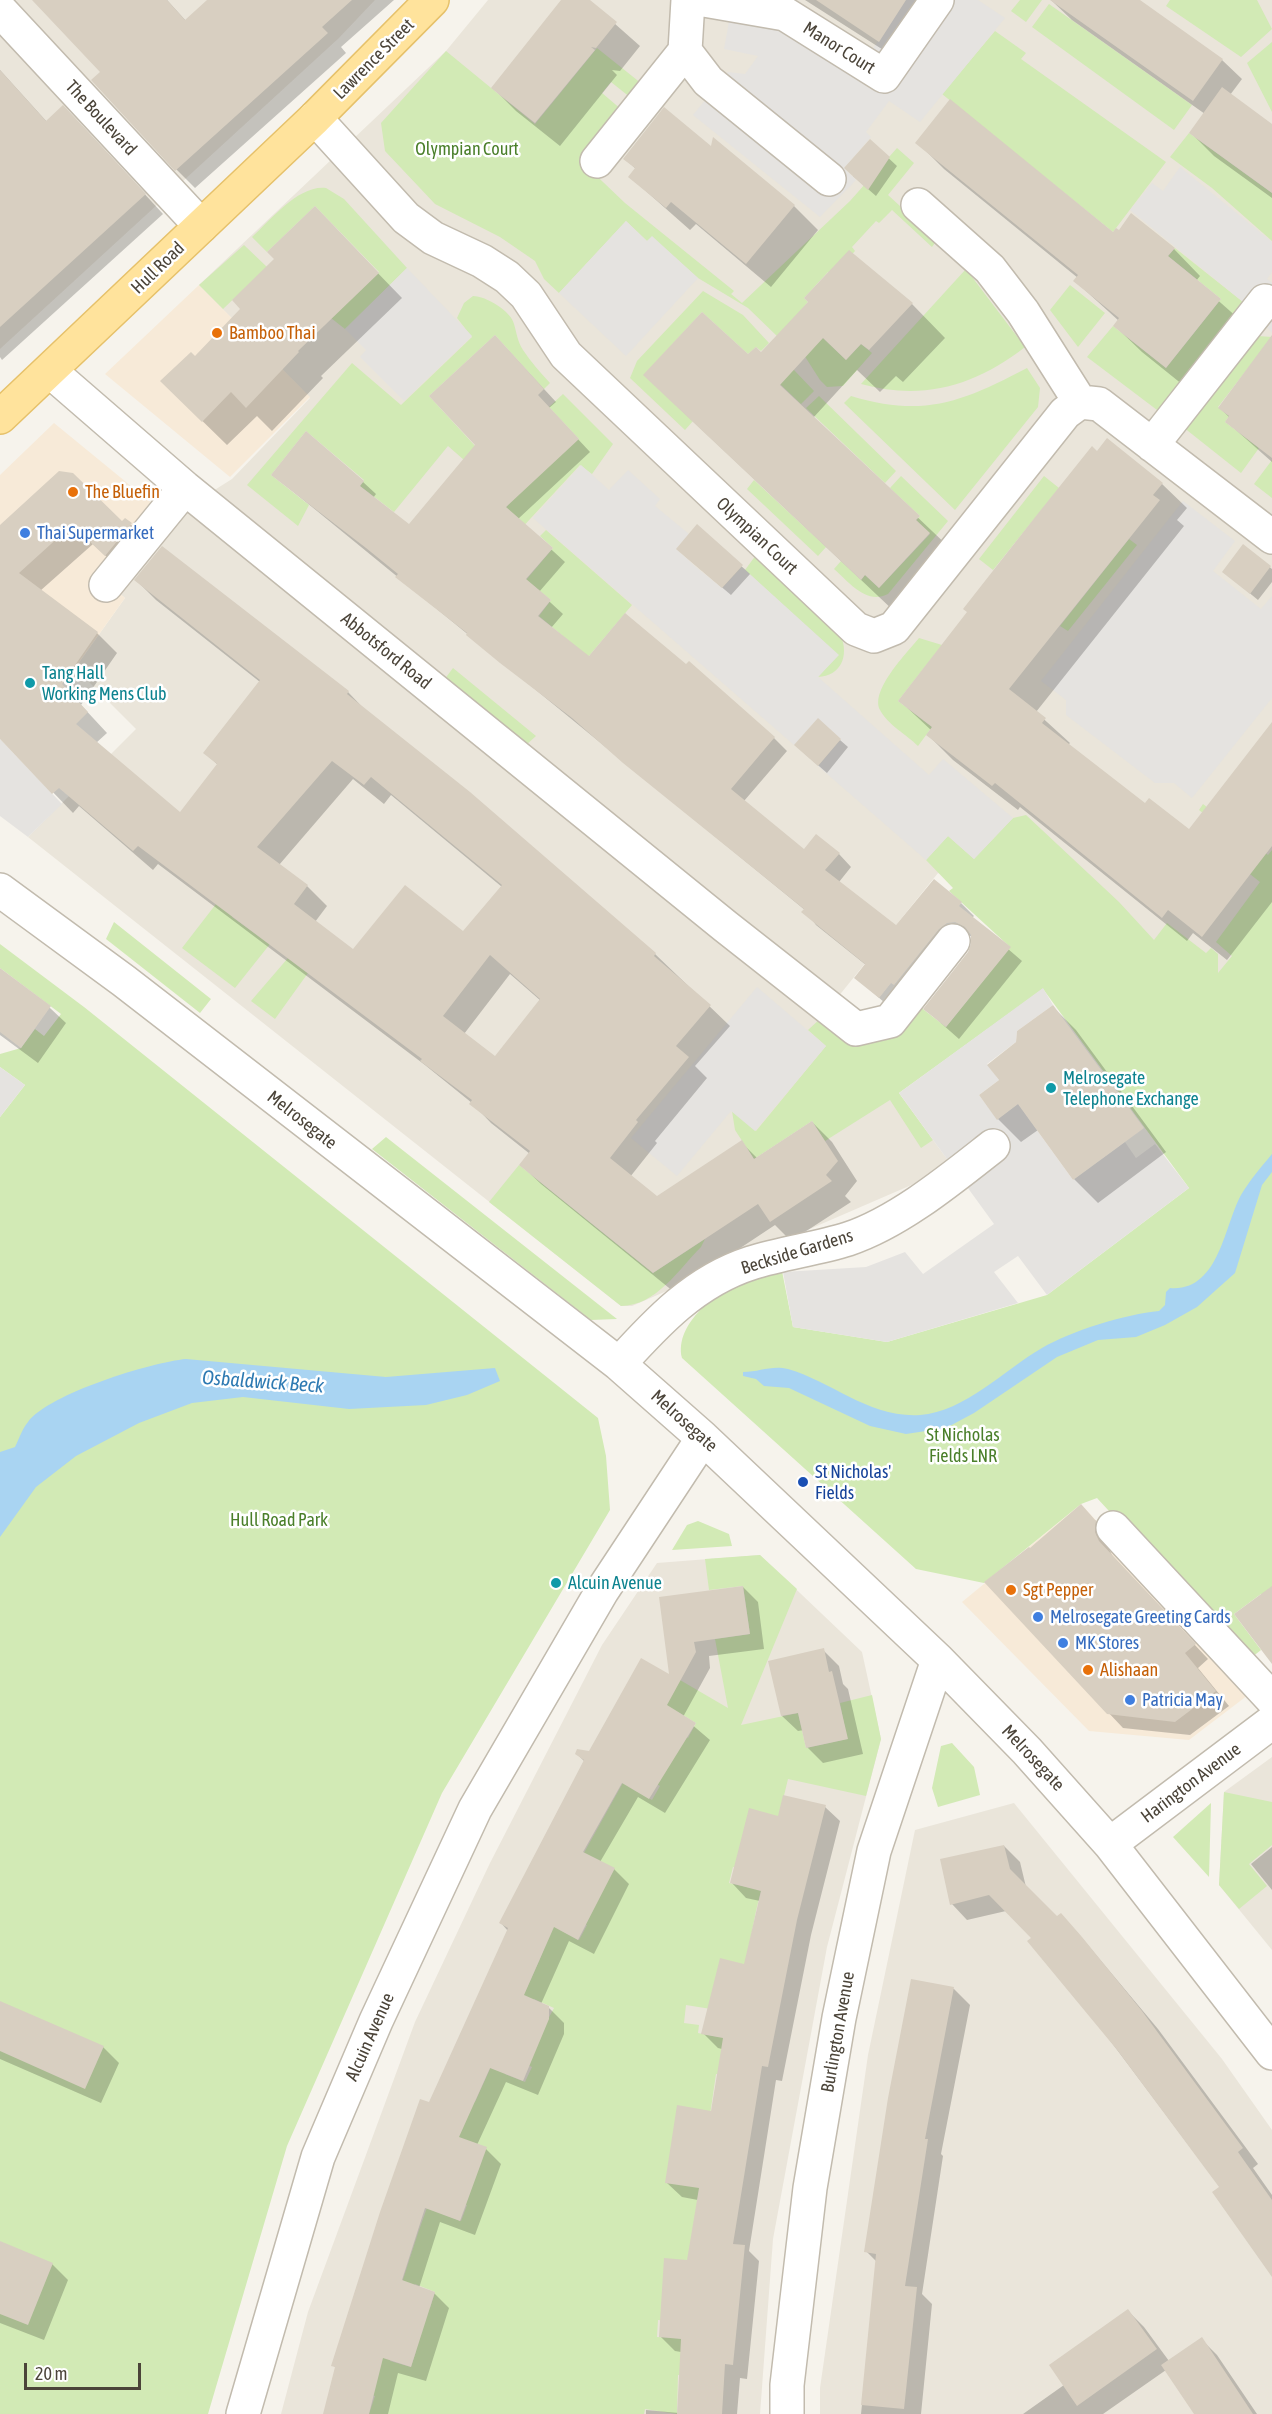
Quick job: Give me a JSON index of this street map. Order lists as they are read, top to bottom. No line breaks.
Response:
{"streets":{"main road":["Lawrence Street","Hull Road"],"street":["Manor Court","The Boulevard","Olympian Court","Abbotsford Road","Melrosegate","Beckside Gardens","Harington Avenue","Burlington Avenue","Alcuin Avenue"]},"crossings":[["Lawrence Street","Hull Road"],["Lawrence Street","Olympian Court"],["The Boulevard","Hull Road"],["Hull Road","Olympian Court"],["Hull Road","Abbotsford Road"],["Melrosegate","Beckside Gardens"],["Melrosegate","Harington Avenue"],["Melrosegate","Burlington Avenue"],["Melrosegate","Alcuin Avenue"]],"water":["Osbaldwick Beck"],"parks":["Olympian Court","St Nicholas Fields LNR","Hull Road Park"],"places":["Bamboo Thai","The Bluefin","Thai Supermarket","Tang Hall Working Mens Club","Melrosegate Telephone Exchange","St Nicholas' Fields","Alcuin Avenue","Sgt Pepper","Melrosegate Greeting Cards","MK Stores","Alishaan","Patricia May"],"scale_bar":"20 m"}
